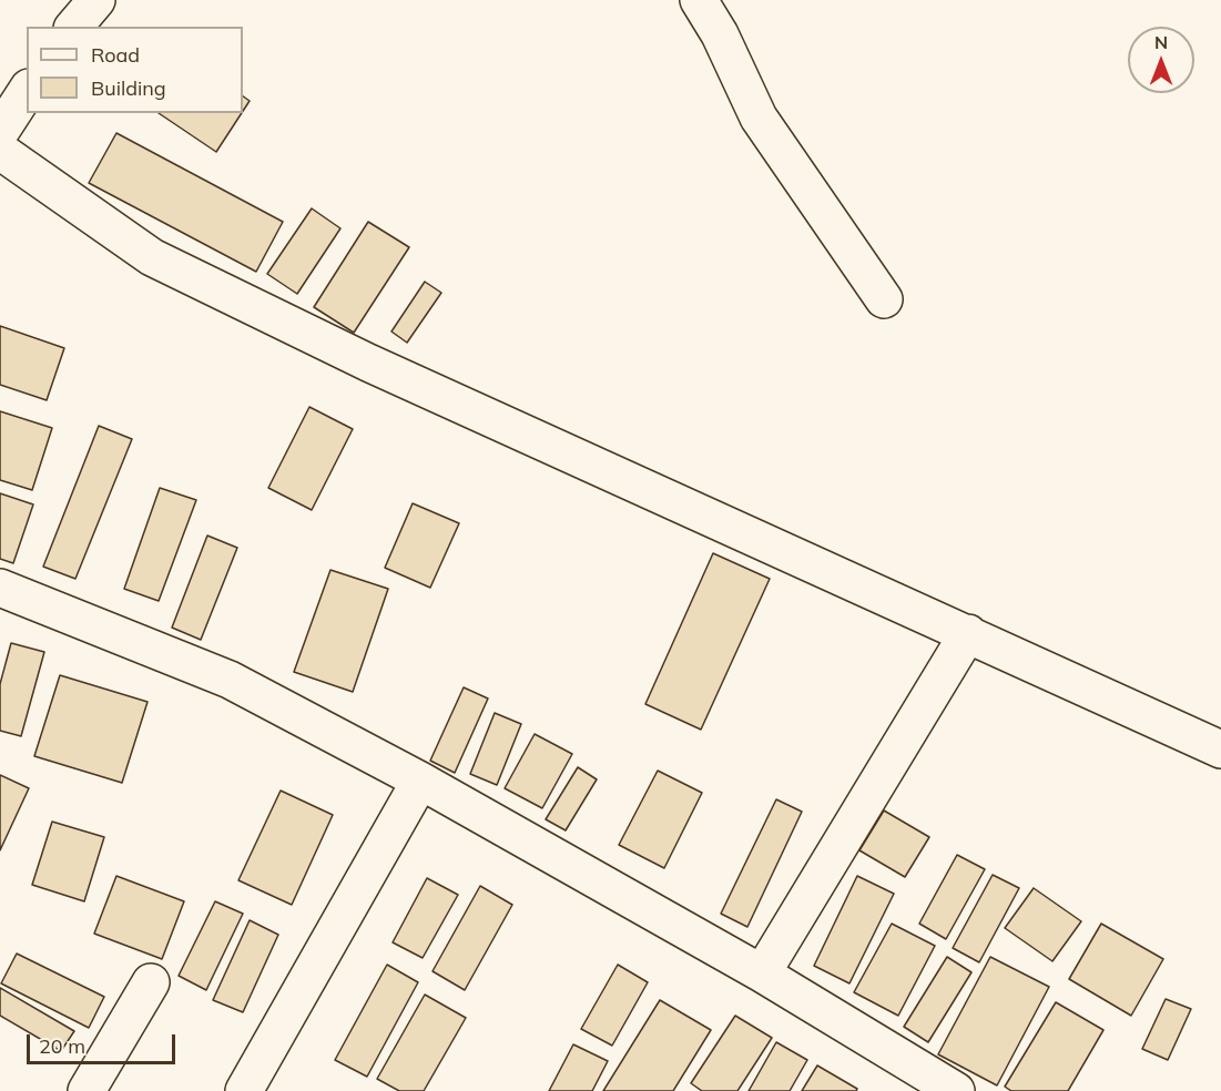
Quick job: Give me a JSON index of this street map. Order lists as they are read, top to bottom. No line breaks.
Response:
{"legend":["Road","Building"],"scale_bar":"20 m","north":"top"}
